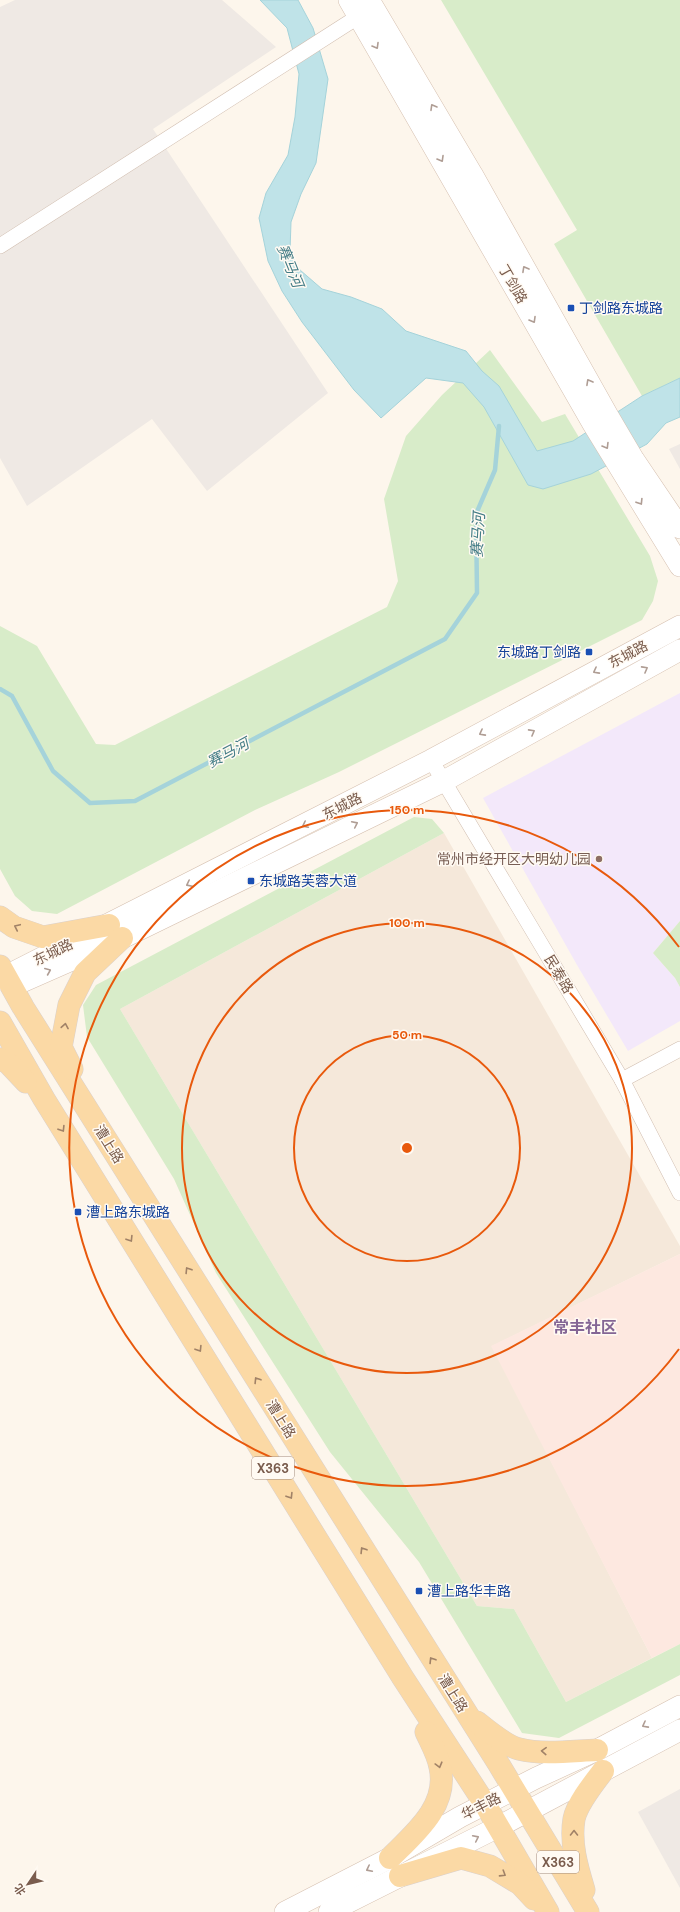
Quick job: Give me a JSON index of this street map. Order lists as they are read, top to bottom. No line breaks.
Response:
{"streets":{"main road":["丁剑路","东城路","漕上路","X363","华丰路"],"street":["民泰路"]},"crossings":[["东城路","民泰路"],["东城路","漕上路"],["漕上路","华丰路"],["X363","华丰路"]],"districts":["常丰社区"],"water":["赛马河"],"places":{"transit":["丁剑路东城路","东城路丁剑路","东城路芙蓉大道","漕上路东城路","漕上路华丰路"],"other":["常州市经开区大明幼儿园"]},"north":"bottom left","rings":["150 m","100 m","50 m"]}
